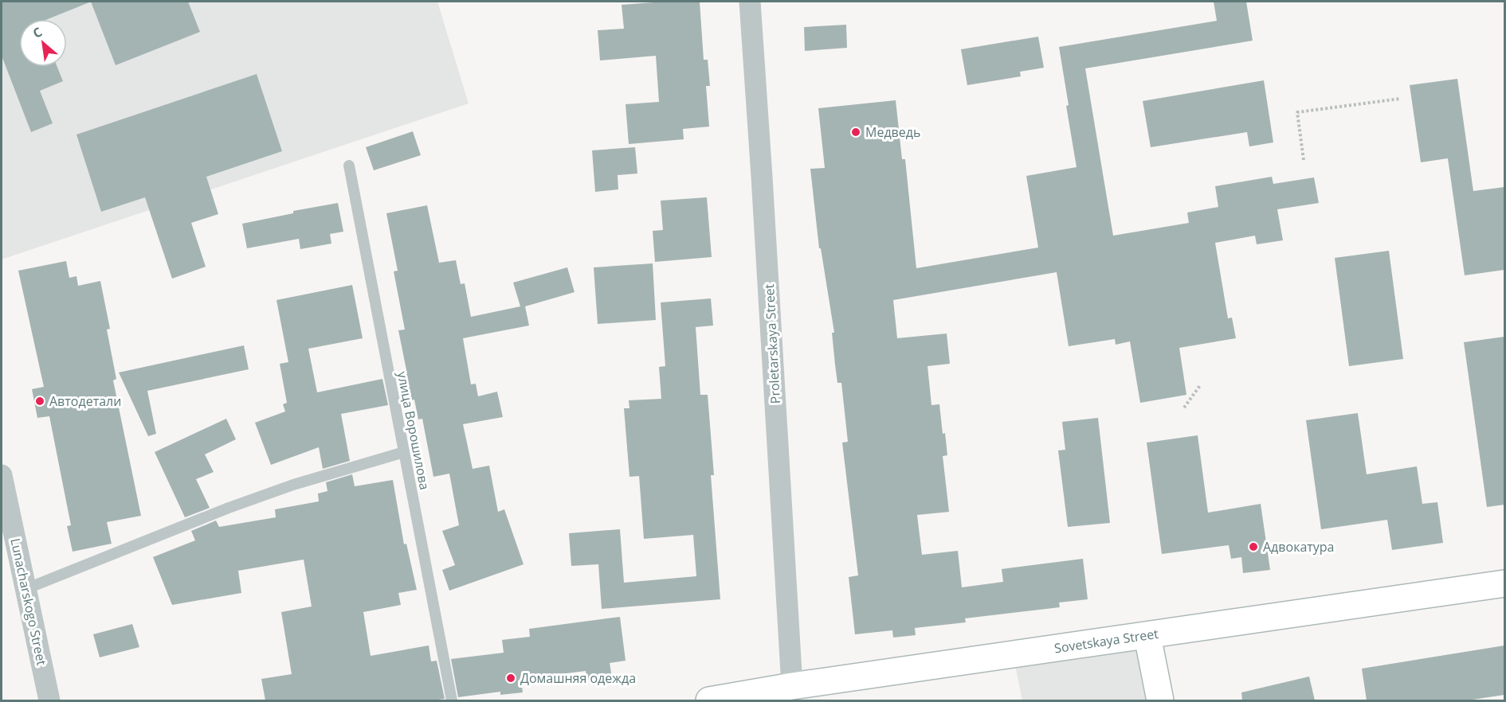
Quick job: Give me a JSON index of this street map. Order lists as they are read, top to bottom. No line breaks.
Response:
{"streets":{"street":["Proletarskaya Street","Lunacharskogo Street","Sovetskaya Street"],"lane":["улица Ворошилова"]},"crossings":[["Proletarskaya Street","Sovetskaya Street"]],"places":["Медведь","Автодетали","Адвокатура","Домашняя одежда"],"north":"top left"}
